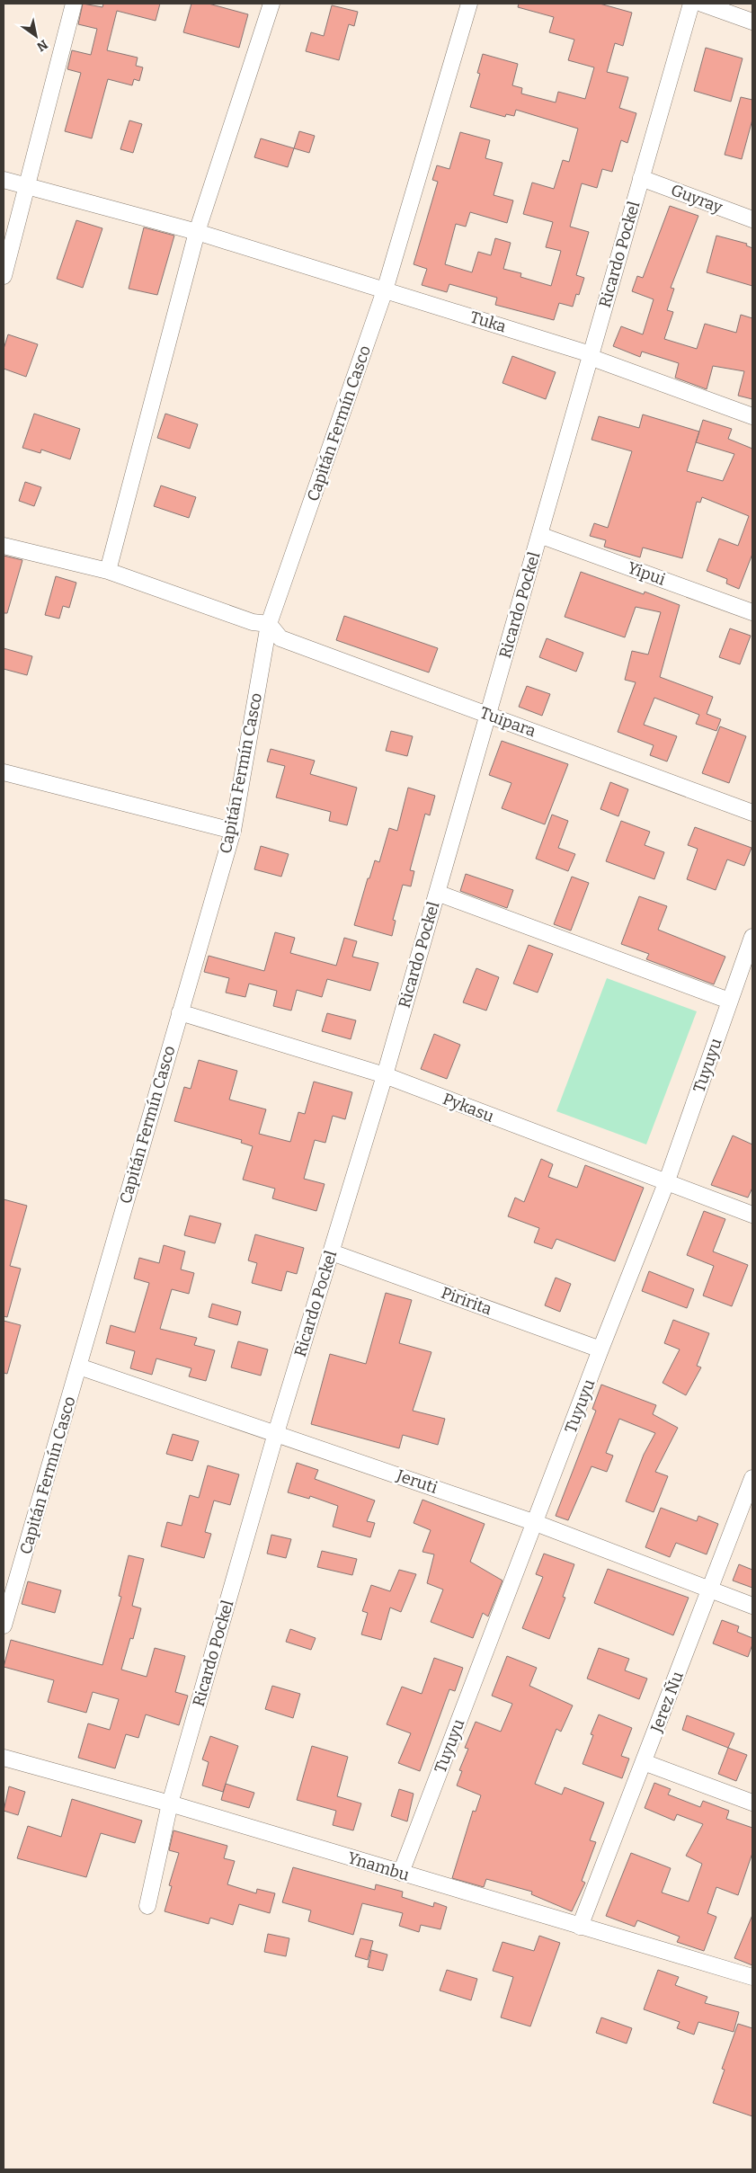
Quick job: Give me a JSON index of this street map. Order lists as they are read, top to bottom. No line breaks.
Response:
{"streets":{"street":["Guyray","Ricardo Pockel","Tuka","Capitán Fermín Casco","Yipui","Tuipara","Tuyuyu","Pykasu","Piririta","Jeruti","Jerez Ñu","Ynambu"]},"crossings":[["Guyray","Ricardo Pockel"],["Ricardo Pockel","Tuka"],["Ricardo Pockel","Yipui"],["Ricardo Pockel","Tuipara"],["Ricardo Pockel","Pykasu"],["Ricardo Pockel","Piririta"],["Ricardo Pockel","Jeruti"],["Ricardo Pockel","Ynambu"],["Tuka","Capitán Fermín Casco"],["Capitán Fermín Casco","Tuipara"],["Capitán Fermín Casco","Pykasu"],["Capitán Fermín Casco","Jeruti"],["Tuyuyu","Pykasu"],["Tuyuyu","Piririta"],["Tuyuyu","Jeruti"],["Tuyuyu","Ynambu"],["Jeruti","Jerez Ñu"],["Jerez Ñu","Ynambu"]],"north":"bottom right"}
